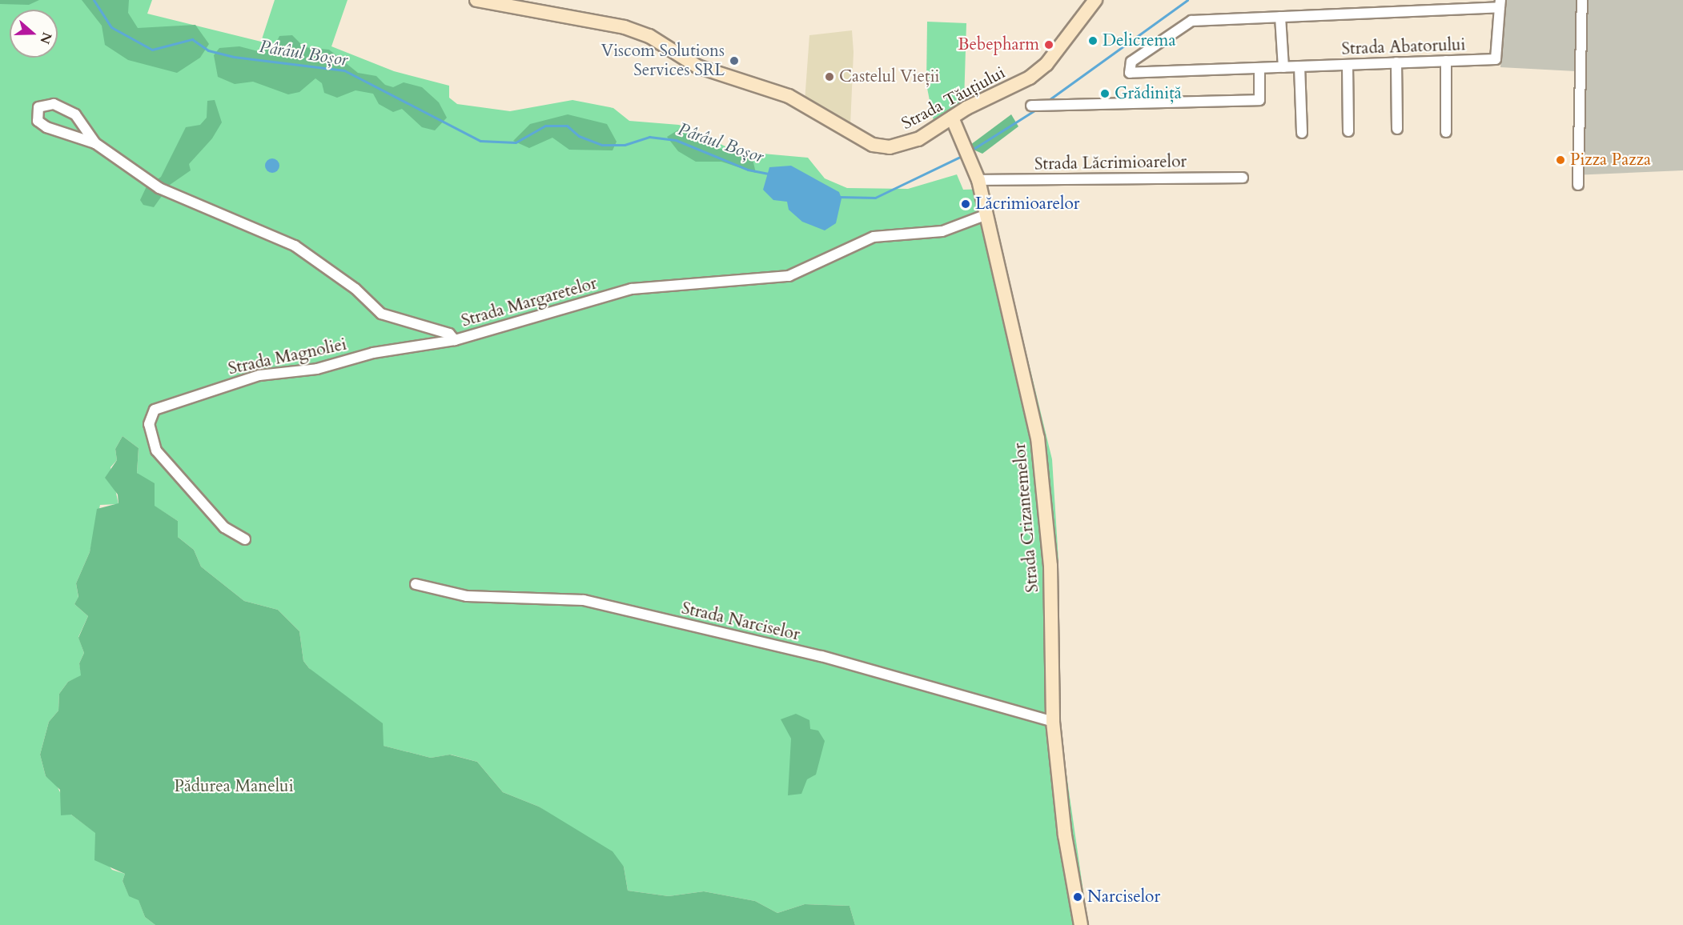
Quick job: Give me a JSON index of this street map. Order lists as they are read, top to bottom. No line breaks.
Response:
{"streets":{"street":["Strada Abatorului","Strada Tăuțiului","Strada Lăcrimioarelor","Strada Margaretelor","Strada Magnoliei","Strada Crizantemelor","Strada Narciselor"]},"crossings":[["Strada Tăuțiului","Strada Crizantemelor"],["Strada Lăcrimioarelor","Strada Crizantemelor"],["Strada Margaretelor","Strada Magnoliei"],["Strada Margaretelor","Strada Crizantemelor"],["Strada Crizantemelor","Strada Narciselor"]],"water":["Pârâul Boșor"],"parks":["Pădurea Manelui"],"places":["Delicrema","Bebepharm","Viscom Solutions Services SRL","Castelul Vieții","Grădiniță","Pizza Pazza","Lăcrimioarelor","Narciselor"],"north":"right"}
